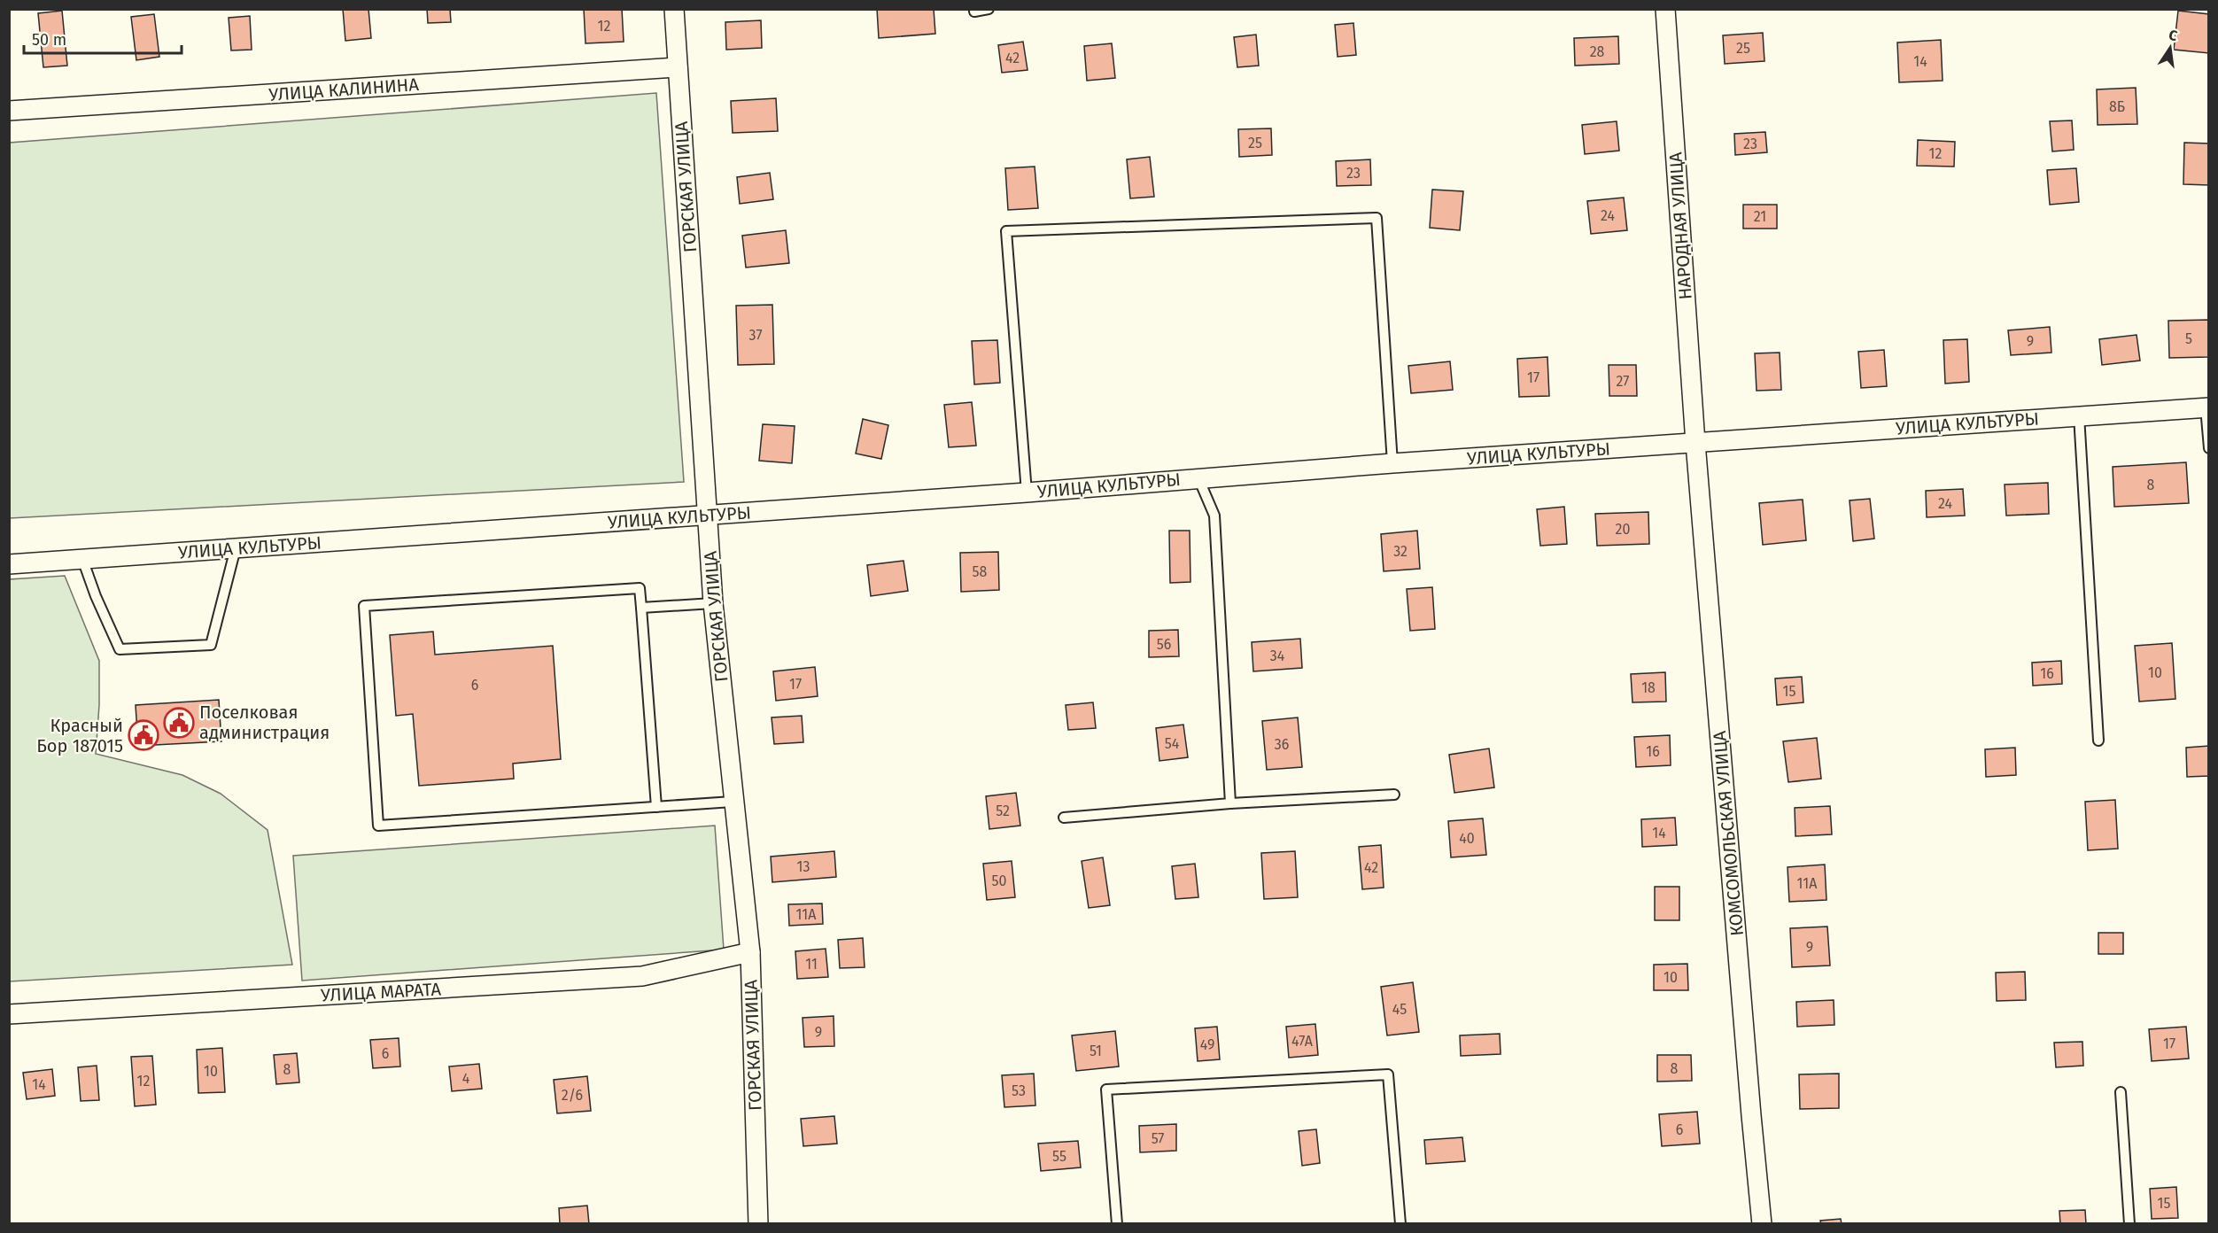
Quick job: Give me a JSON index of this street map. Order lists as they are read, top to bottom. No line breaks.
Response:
{"streets":{"street":["УЛИЦА КАЛИНИНА","ГОРСКАЯ УЛИЦА","НАРОДНАЯ УЛИЦА","УЛИЦА КУЛЬТУРЫ","КОМСОМОЛЬСКАЯ УЛИЦА","УЛИЦА МАРАТА"]},"crossings":[["УЛИЦА КАЛИНИНА","ГОРСКАЯ УЛИЦА"],["ГОРСКАЯ УЛИЦА","УЛИЦА КУЛЬТУРЫ"],["ГОРСКАЯ УЛИЦА","УЛИЦА МАРАТА"],["НАРОДНАЯ УЛИЦА","УЛИЦА КУЛЬТУРЫ"],["НАРОДНАЯ УЛИЦА","КОМСОМОЛЬСКАЯ УЛИЦА"],["УЛИЦА КУЛЬТУРЫ","КОМСОМОЛЬСКАЯ УЛИЦА"]],"places":{"public building":["Поселковая администрация","Красный Бор 187015"]},"house_numbers":["12","25","28","42","14","8Б","25","23","12","23","24","21","37","5","9","17","27","8","24","20","32","58","56","34","10","16","17","6","18","15","54","36","16","52","14","40","13","42","50","11А","11А","9","11","10","45","9","47А","17","49","51","6","8","8","10","4","12","14","53","2/6","6","57","55","15"],"scale_bar":"50 m","north":"top"}
